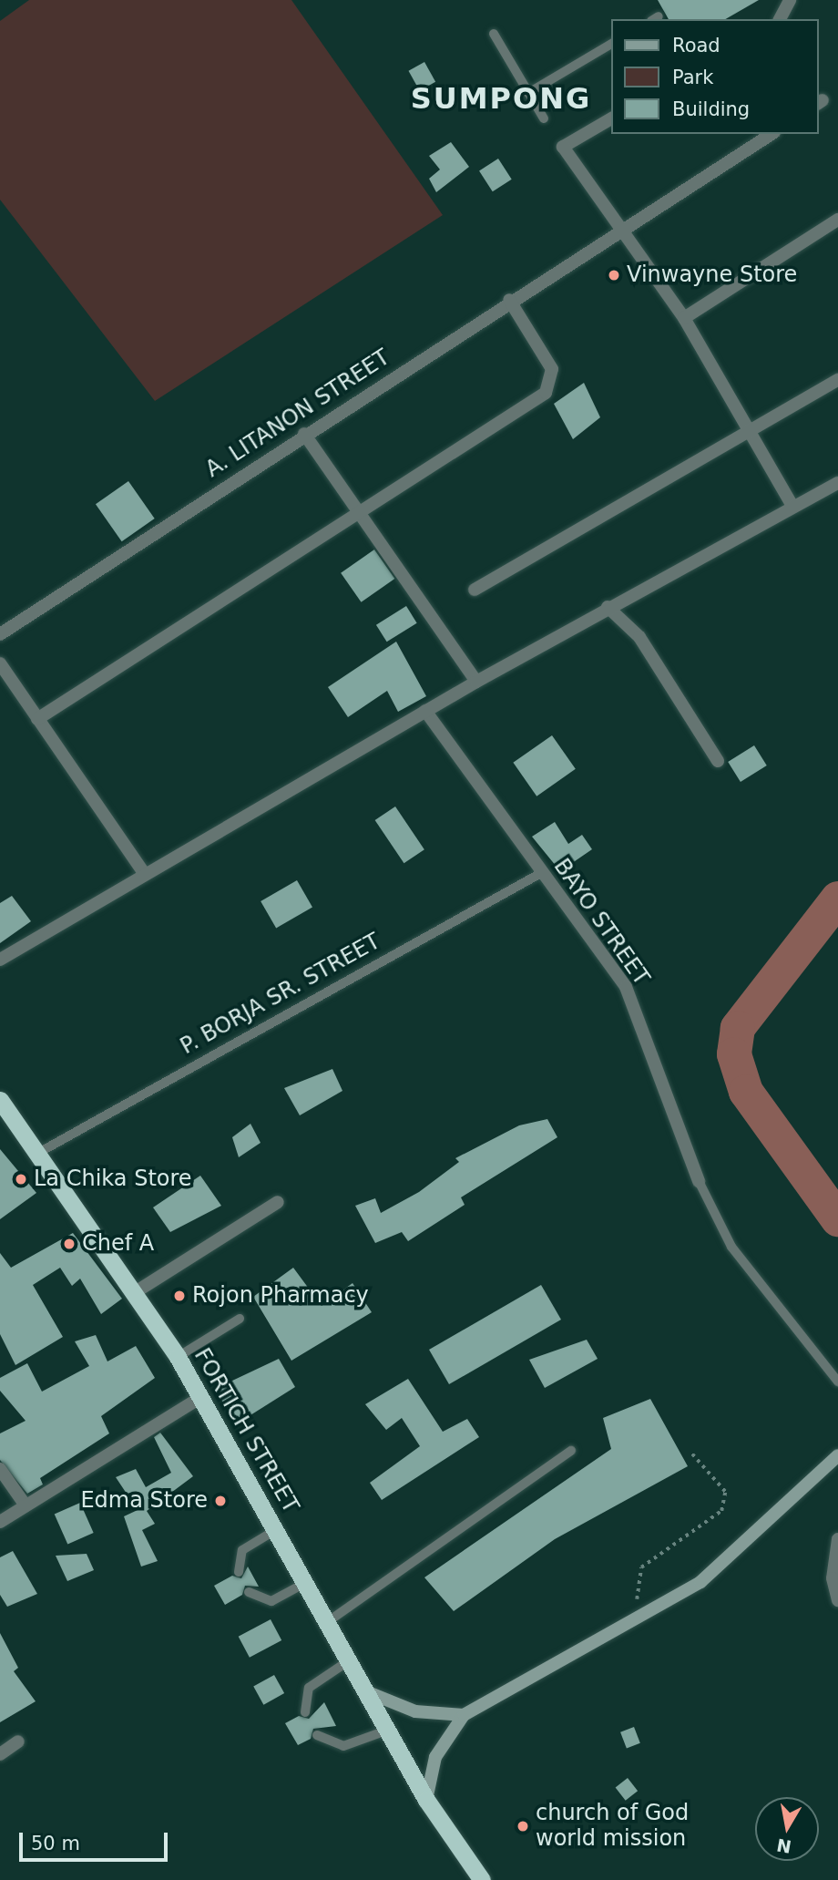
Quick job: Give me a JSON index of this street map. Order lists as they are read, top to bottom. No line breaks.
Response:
{"streets":{"highway":["FORTICH STREET"],"street":["A. LITANON STREET","BAYO STREET"],"lane":["P. BORJA SR. STREET"]},"crossings":[["BAYO STREET","P. BORJA SR. STREET"],["P. BORJA SR. STREET","FORTICH STREET"]],"districts":["SUMPONG"],"places":["Vinwayne Store","La Chika Store","Chef A","Rojon Pharmacy","Edma Store","church of God world mission"],"legend":["Road","Park","Building"],"scale_bar":"50 m","north":"bottom"}
